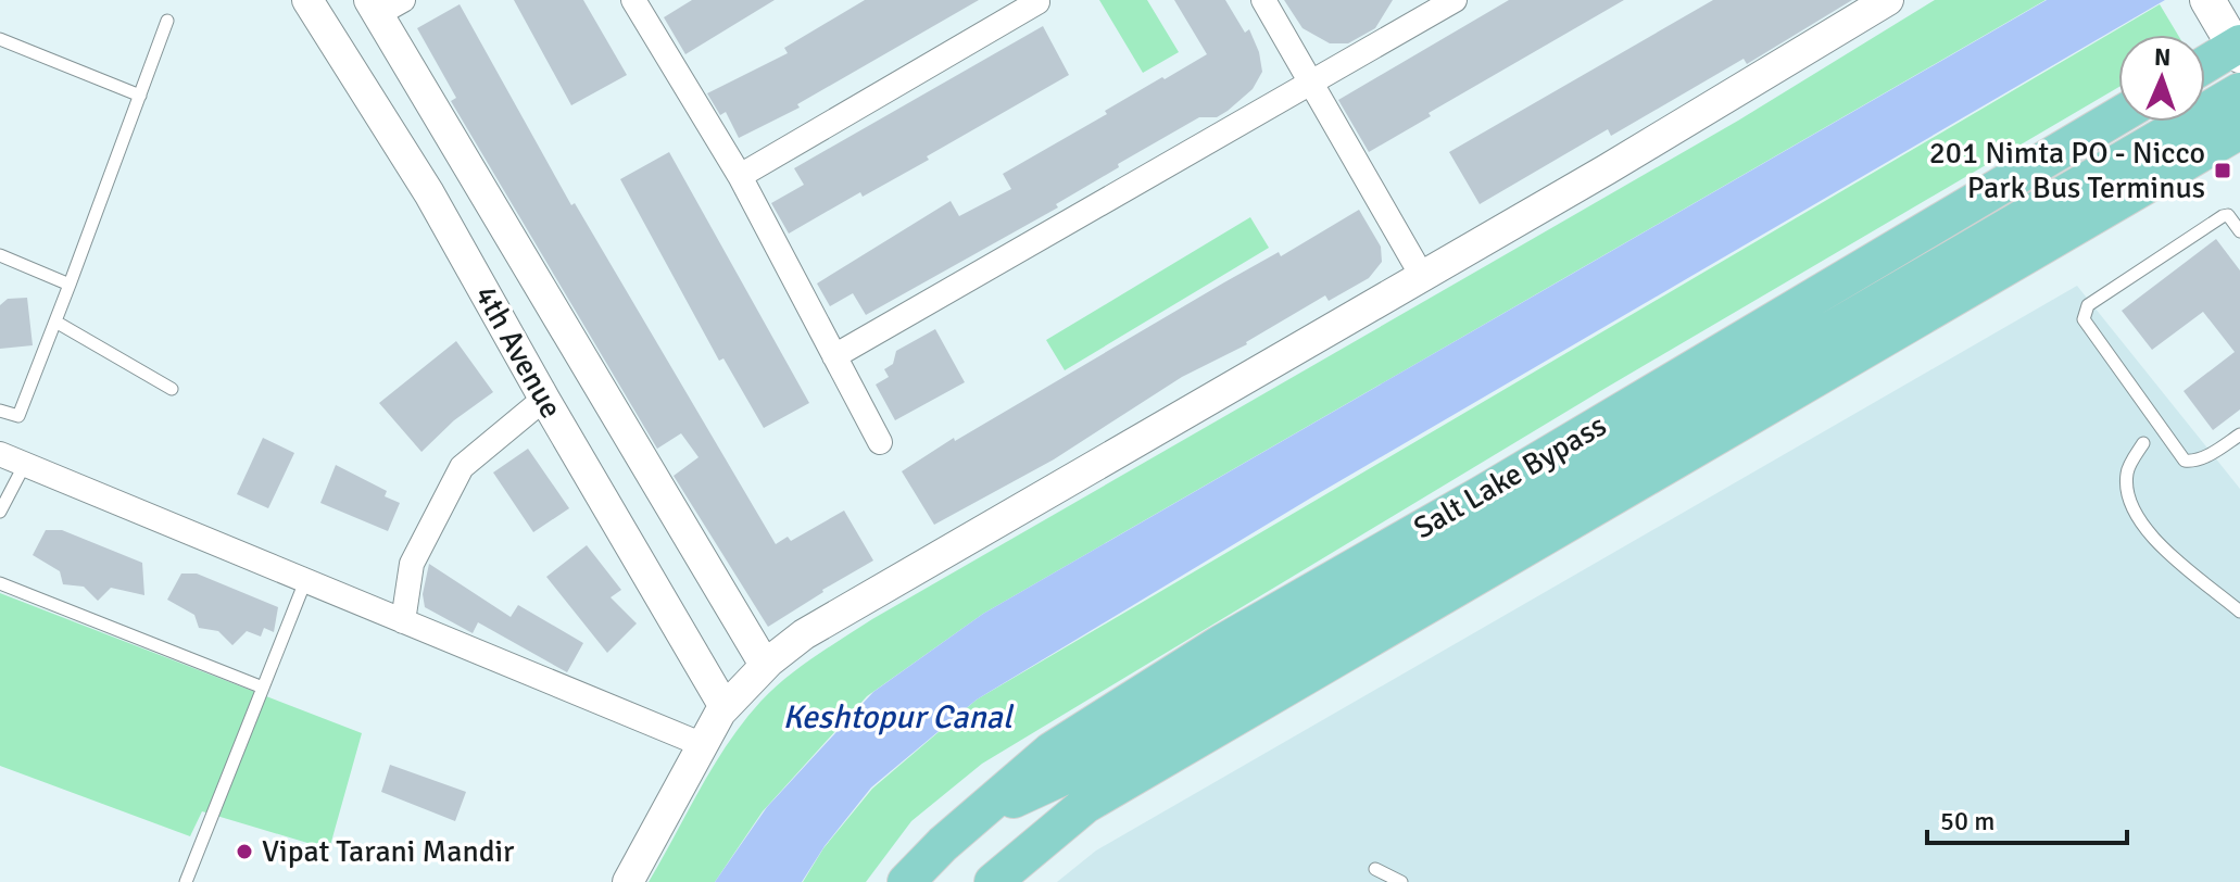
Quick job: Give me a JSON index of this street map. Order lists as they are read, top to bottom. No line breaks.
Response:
{"streets":{"main road":["Salt Lake Bypass"],"street":["4th Avenue"]},"water":["Keshtopur Canal"],"places":{"transit":["201 Nimta PO - Nicco Park Bus Terminus"],"other":["Vipat Tarani Mandir"]},"scale_bar":"50 m","north":"top"}
